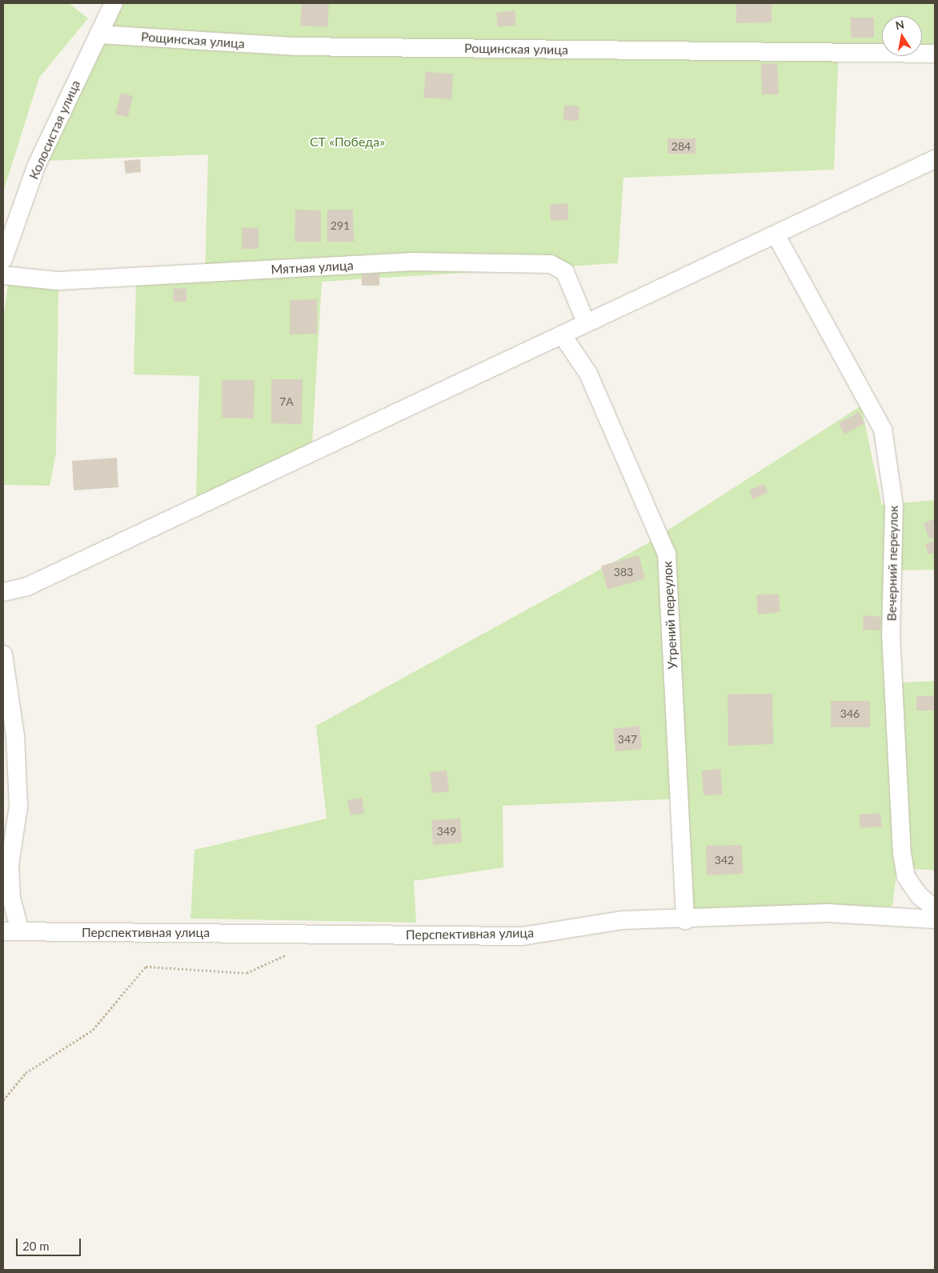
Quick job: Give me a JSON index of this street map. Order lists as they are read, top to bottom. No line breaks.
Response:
{"streets":{"street":["Рощинская улица","Колосистая улица","Мятная улица","Вечерний переулок","Утрений переулок","Перспективная улица"]},"crossings":[["Рощинская улица","Колосистая улица"],["Утрений переулок","Перспективная улица"]],"parks":["СТ «Победа»"],"house_numbers":["284","291","7А","383","346","347","349","342"],"scale_bar":"20 m","north":"top"}
